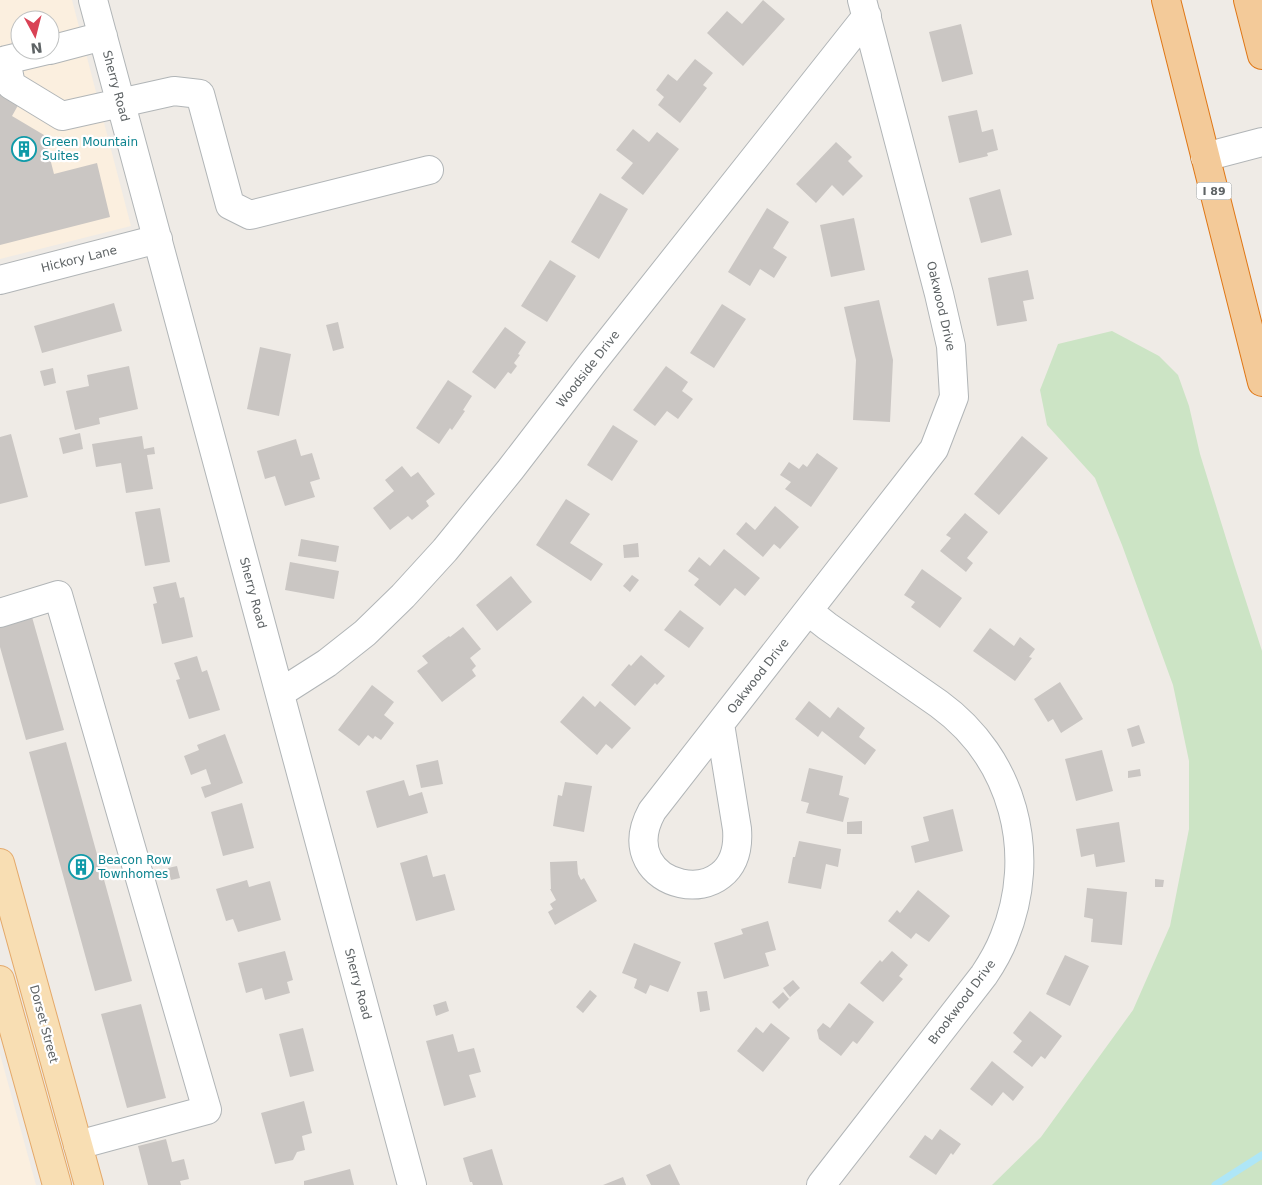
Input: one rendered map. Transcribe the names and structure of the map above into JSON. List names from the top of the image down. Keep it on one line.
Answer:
{"streets":{"highway":["I 89"],"main road":["Dorset Street"],"street":["Sherry Road","Hickory Lane","Oakwood Drive","Woodside Drive","Brookwood Drive"]},"crossings":[["Sherry Road","Hickory Lane"],["Sherry Road","Woodside Drive"],["Oakwood Drive","Woodside Drive"],["Oakwood Drive","Brookwood Drive"]],"places":{"building":["Green Mountain Suites","Beacon Row Townhomes"]},"north":"bottom"}
